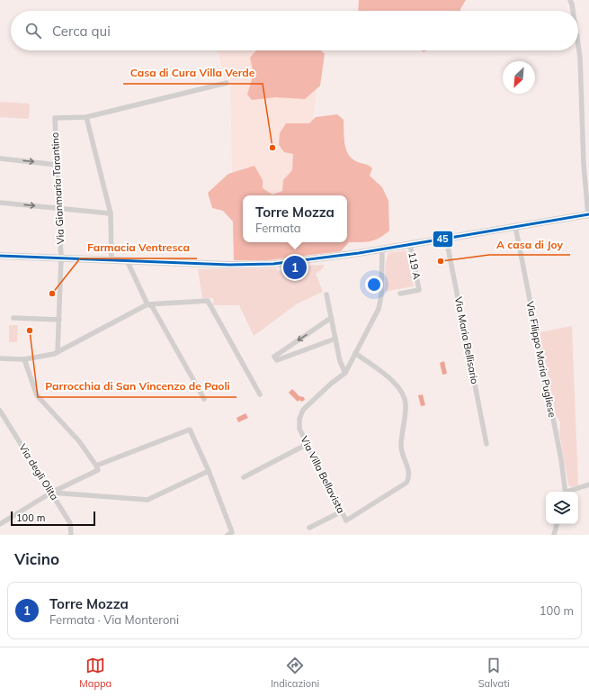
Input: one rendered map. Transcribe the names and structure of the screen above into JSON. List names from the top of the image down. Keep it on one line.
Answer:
{"streets":{"street":["Via Gianmaria Tarantino","119 A","Via Maria Bellisario","Via Filippo Maria Pugliese","Via degli Olita","Via Villa Bellavista"]},"places":["Casa di Cura Villa Verde","A casa di Joy","Farmacia Ventresca","Parrocchia di San Vincenzo de Paoli"],"lines":["transit line 45"],"scale_bar":"100 m","north":"bottom left","page":{"search":"Cerca qui","popup":["Torre Mozza","Fermata"],"pins":"1","scale":"100 m","heading":"Vicino","list":[{"mark":"1","name":"Torre Mozza","note":"Fermata · Via Monteroni","value":"100 m"}],"nav":["Mappa","Indicazioni","Salvati"]}}
